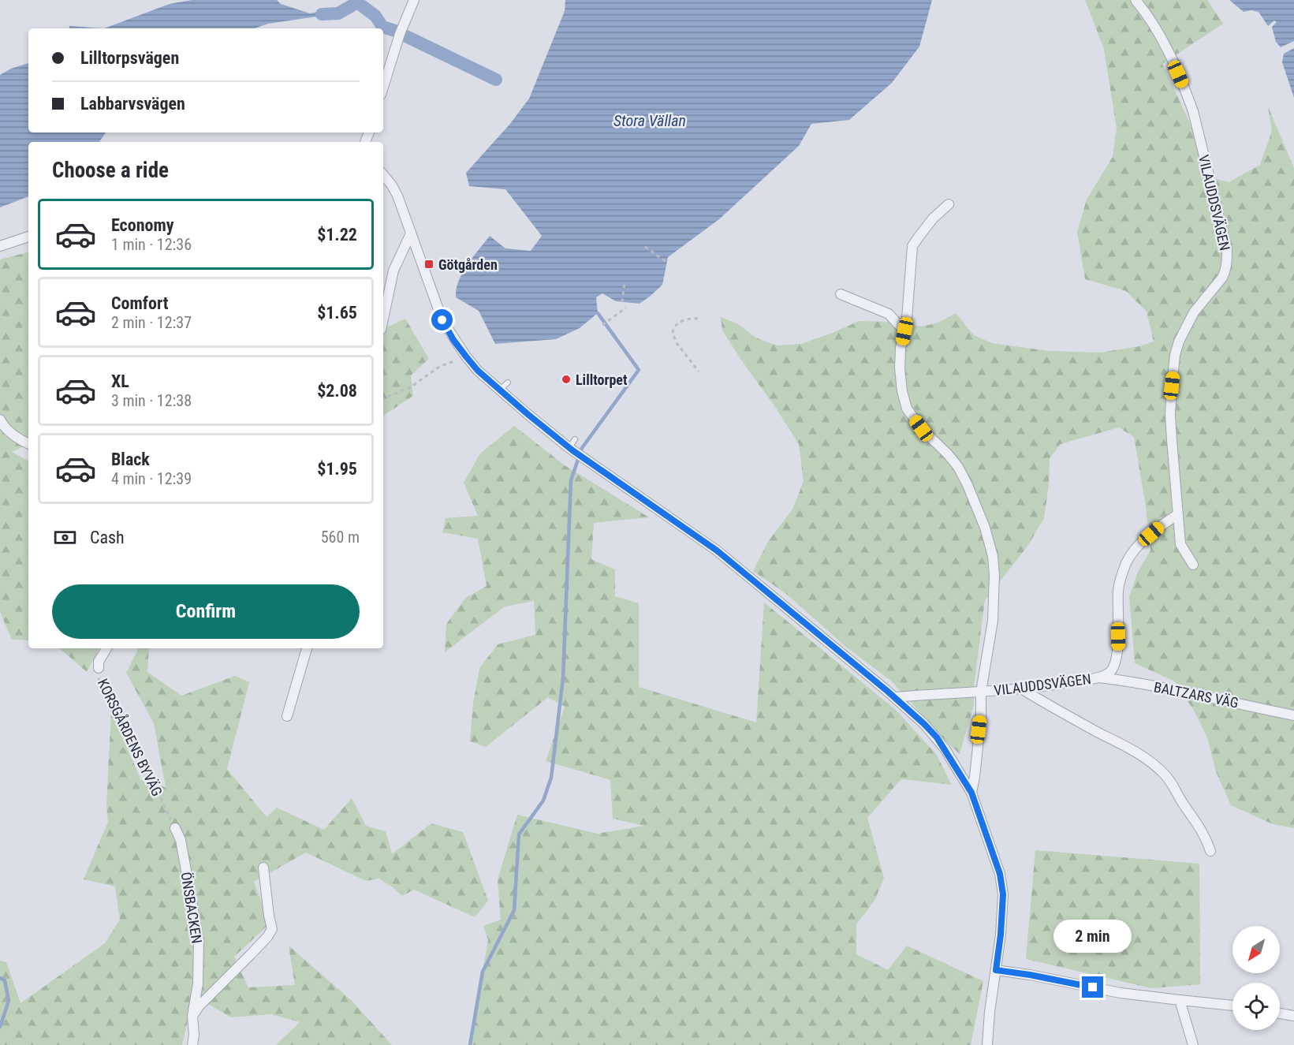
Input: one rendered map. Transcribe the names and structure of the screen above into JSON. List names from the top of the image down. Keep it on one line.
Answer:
{"streets":{"street":["VILAUDDSVÄGEN","BALTZARS VÄG","KORSGÅRDENS BYVÄG","ÖNSBACKEN"]},"crossings":[["VILAUDDSVÄGEN","BALTZARS VÄG"],["KORSGÅRDENS BYVÄG","ÖNSBACKEN"]],"water":["Stora Vällan"],"places":{"transit":["Götgården"],"other":["Lilltorpet"]},"north":"bottom left","page":{"banner":["Lilltorpsvägen","Labbarvsvägen"],"heading":"Choose a ride","list":[{"name":"Economy","note":"1 min · 12:36","value":"$1.22"},{"name":"Comfort","note":"2 min · 12:37","value":"$1.65"},{"name":"XL","note":"3 min · 12:38","value":"$2.08"},{"name":"Black","note":"4 min · 12:39","value":"$1.95"}],"pay":["Cash","560 m"],"buttons":"Confirm","bubble":"2 min"}}
